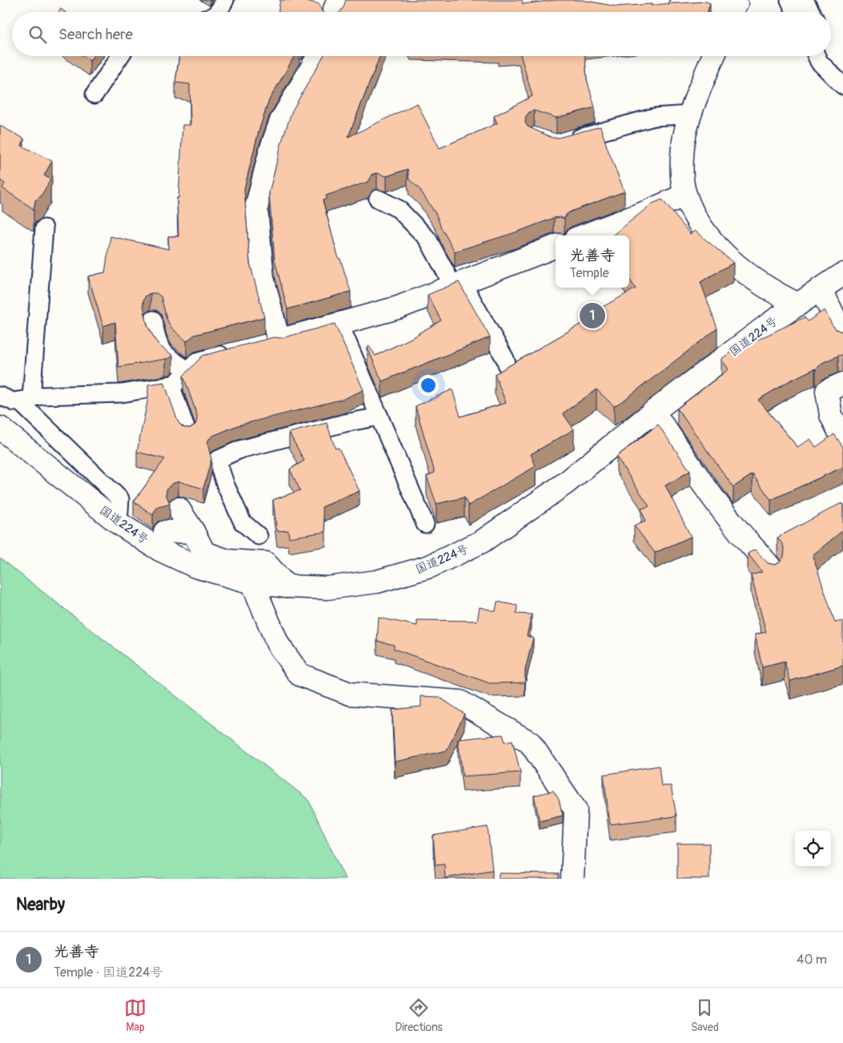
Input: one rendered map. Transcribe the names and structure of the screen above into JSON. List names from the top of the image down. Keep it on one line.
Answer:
{"streets":{"main road":["国道224号"]},"page":{"search":"Search here","popup":["光善寺","Temple"],"pins":"1","heading":"Nearby","list":[{"mark":"1","name":"光善寺","note":"Temple · 国道224号","value":"40 m"}],"nav":["Map","Directions","Saved"]}}
